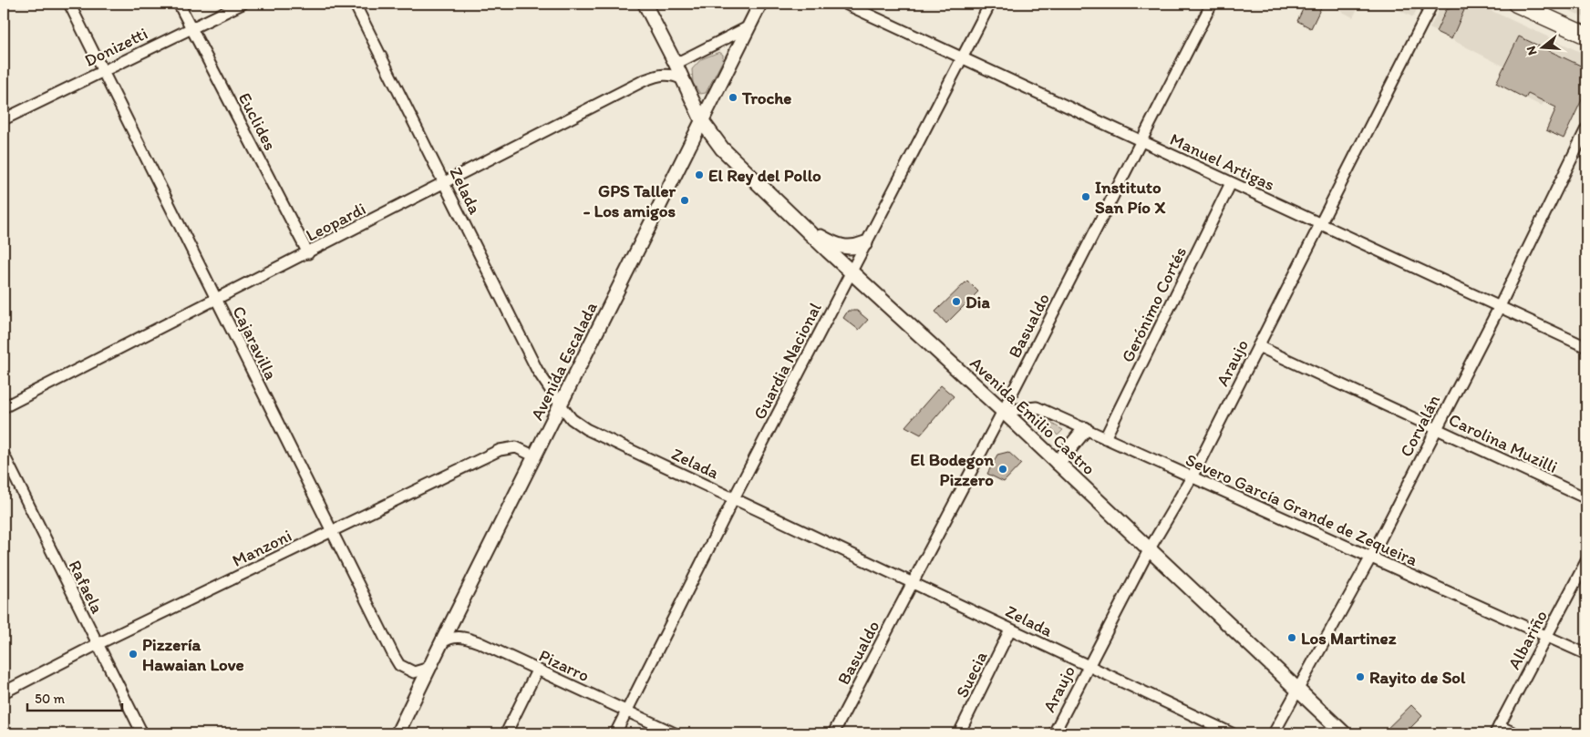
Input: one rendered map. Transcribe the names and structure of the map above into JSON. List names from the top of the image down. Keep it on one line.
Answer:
{"streets":{"main road":["Avenida Emilio Castro"],"street":["Donizetti","Euclides","Manuel Artigas","Zelada","Leopardi","Gerónimo Cortés","Basualdo","Cajaravilla","Avenida Escalada","Guardia Nacional","Araujo","Corvalán","Carolina Muzilli","Severo García Grande de Zequeira","Manzoni","Rafaela","Albariño","Pizarro","Suecia"]},"crossings":[["Donizetti","Euclides"],["Donizetti","Cajaravilla"],["Euclides","Leopardi"],["Manuel Artigas","Gerónimo Cortés"],["Manuel Artigas","Basualdo"],["Manuel Artigas","Guardia Nacional"],["Manuel Artigas","Araujo"],["Manuel Artigas","Corvalán"],["Zelada","Leopardi"],["Zelada","Basualdo"],["Zelada","Avenida Escalada"],["Zelada","Guardia Nacional"],["Zelada","Araujo"],["Zelada","Suecia"],["Leopardi","Cajaravilla"],["Gerónimo Cortés","Severo García Grande de Zequeira"],["Basualdo","Avenida Emilio Castro"],["Basualdo","Severo García Grande de Zequeira"],["Cajaravilla","Avenida Escalada"],["Cajaravilla","Manzoni"],["Avenida Escalada","Avenida Emilio Castro"],["Avenida Escalada","Manzoni"],["Avenida Escalada","Pizarro"],["Guardia Nacional","Avenida Emilio Castro"],["Guardia Nacional","Pizarro"],["Araujo","Avenida Emilio Castro"],["Araujo","Carolina Muzilli"],["Araujo","Severo García Grande de Zequeira"],["Avenida Emilio Castro","Corvalán"],["Avenida Emilio Castro","Severo García Grande de Zequeira"],["Corvalán","Carolina Muzilli"],["Corvalán","Severo García Grande de Zequeira"],["Severo García Grande de Zequeira","Albariño"],["Manzoni","Rafaela"]],"places":["Troche","El Rey del Pollo","Instituto San Pío X","GPS Taller - Los amigos","Dia","El Bodegon Pizzero","Los Martinez","Pizzería Hawaian Love","Rayito de Sol"],"scale_bar":"50 m","north":"left"}
